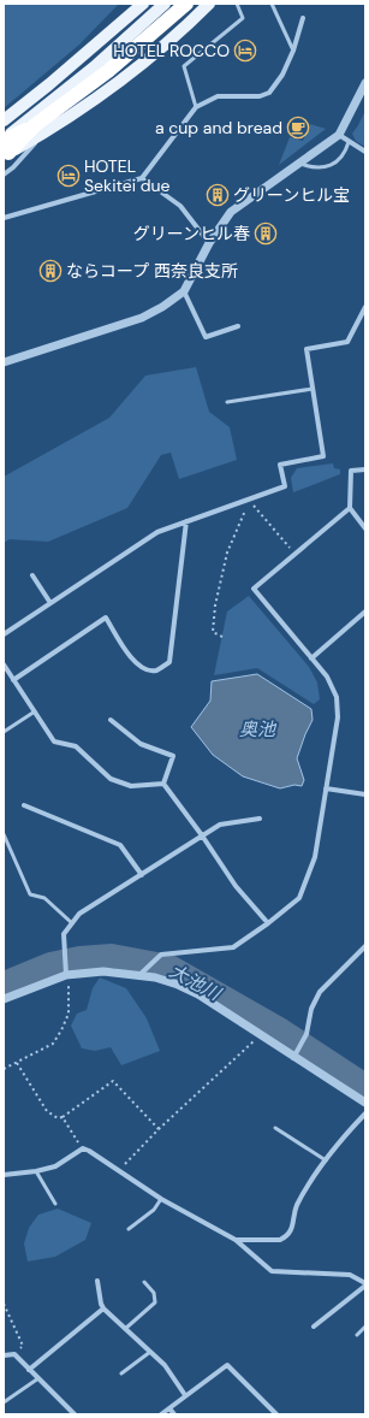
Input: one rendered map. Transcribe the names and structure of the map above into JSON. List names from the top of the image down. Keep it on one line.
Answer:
{"water":["奥池","大池川"],"places":{"hotel":["HOTEL ROCCO","HOTEL Sekitei due"],"cafe":["a cup and bread"],"building":["グリーンヒル宝","グリーンヒル春","ならコープ 西奈良支所"]}}
